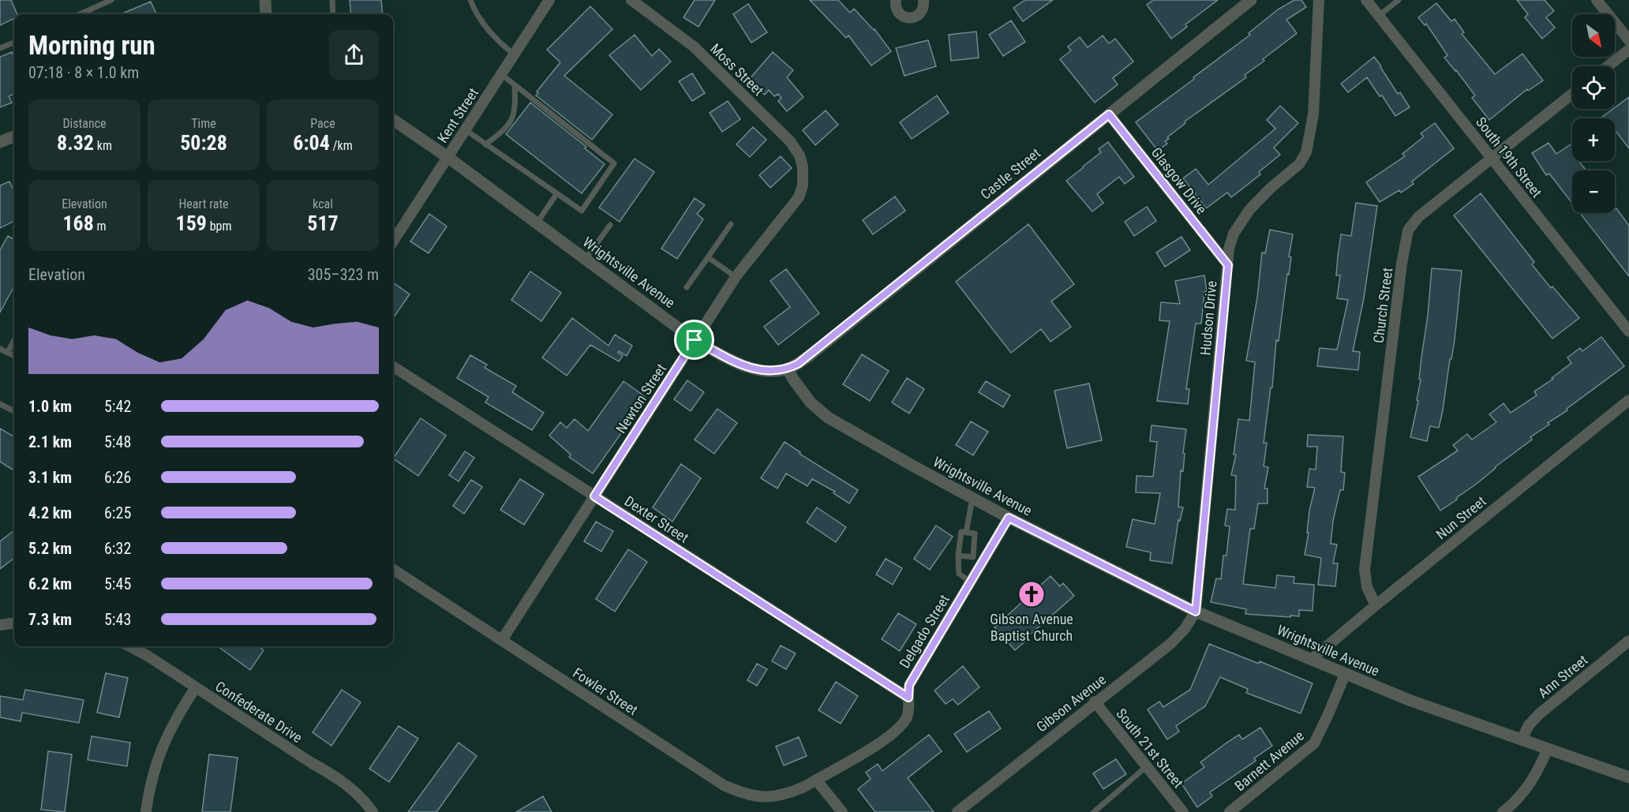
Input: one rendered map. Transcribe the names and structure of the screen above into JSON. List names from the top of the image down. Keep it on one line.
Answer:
{"streets":{"street":["Moss Street","Kent Street","South 19th Street","Castle Street","Glasgow Drive","Wrightsville Avenue","Church Street","Hudson Drive","Newton Street","Nun Street","Dexter Street","Delgado Street","Ann Street","Fowler Street","Gibson Avenue","Confederate Drive","South 21st Street","Barnett Avenue"]},"crossings":[["Moss Street","Newton Street"],["Kent Street","Wrightsville Avenue"],["South 19th Street","Church Street"],["Castle Street","Glasgow Drive"],["Castle Street","Wrightsville Avenue"],["Glasgow Drive","Hudson Drive"],["Wrightsville Avenue","Hudson Drive"],["Wrightsville Avenue","Newton Street"],["Wrightsville Avenue","Nun Street"],["Wrightsville Avenue","Delgado Street"],["Wrightsville Avenue","Ann Street"],["Wrightsville Avenue","Gibson Avenue"],["Wrightsville Avenue","Barnett Avenue"],["Church Street","Nun Street"],["Hudson Drive","Gibson Avenue"],["Newton Street","Dexter Street"],["Newton Street","Fowler Street"],["Dexter Street","Delgado Street"],["Delgado Street","Fowler Street"],["Gibson Avenue","South 21st Street"]],"places":{"church":["Gibson Avenue Baptist Church"]},"north":"bottom right","page":{"map_buttons":["+","−"],"heading":["Morning run","07:18 · 8 × 1.0 km"],"stats":[["Distance","8.32 km"],["Time","50:28"],["Pace","6:04 /km"],["Elevation","168 m"],["Heart rate","159 bpm"],["kcal","517"]],"chart":["Elevation","305–323 m"],"list":[{"name":"1.0 km","note":"5:42"},{"name":"2.1 km","note":"5:48"},{"name":"3.1 km","note":"6:26"},{"name":"4.2 km","note":"6:25"},{"name":"5.2 km","note":"6:32"},{"name":"6.2 km","note":"5:45"},{"name":"7.3 km","note":"5:43"}]}}
